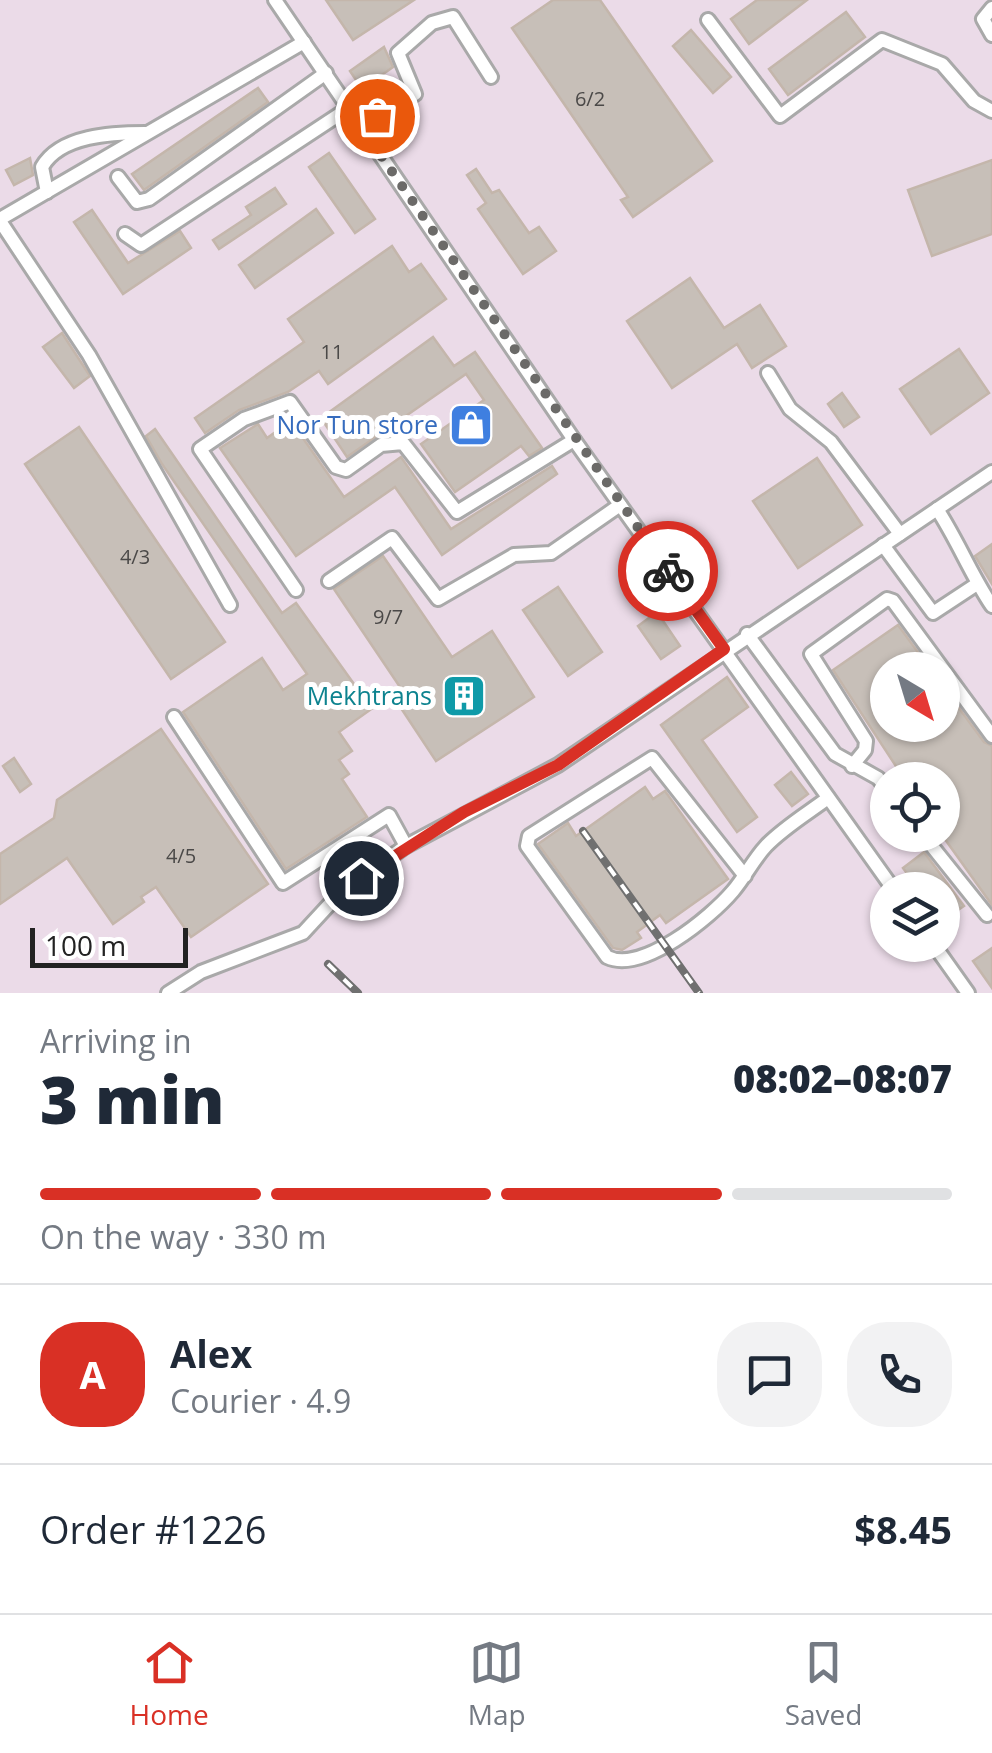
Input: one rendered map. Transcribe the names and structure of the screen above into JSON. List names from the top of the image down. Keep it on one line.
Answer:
{"places":{"shop":["Nor Tun store"],"building":["Mekhtrans"]},"house_numbers":["6/2","11","4/3","9/7","4/5"],"scale_bar":"100 m","north":"bottom right","page":{"scale":"100 m","heading":["3 min","Arriving in","08:02–08:07"],"panel":["Alex","Courier · 4.9","Order #1226","$8.45"],"bar":"On the way · 330 m","round":"A","tabs":["Home","Map","Saved"]}}
